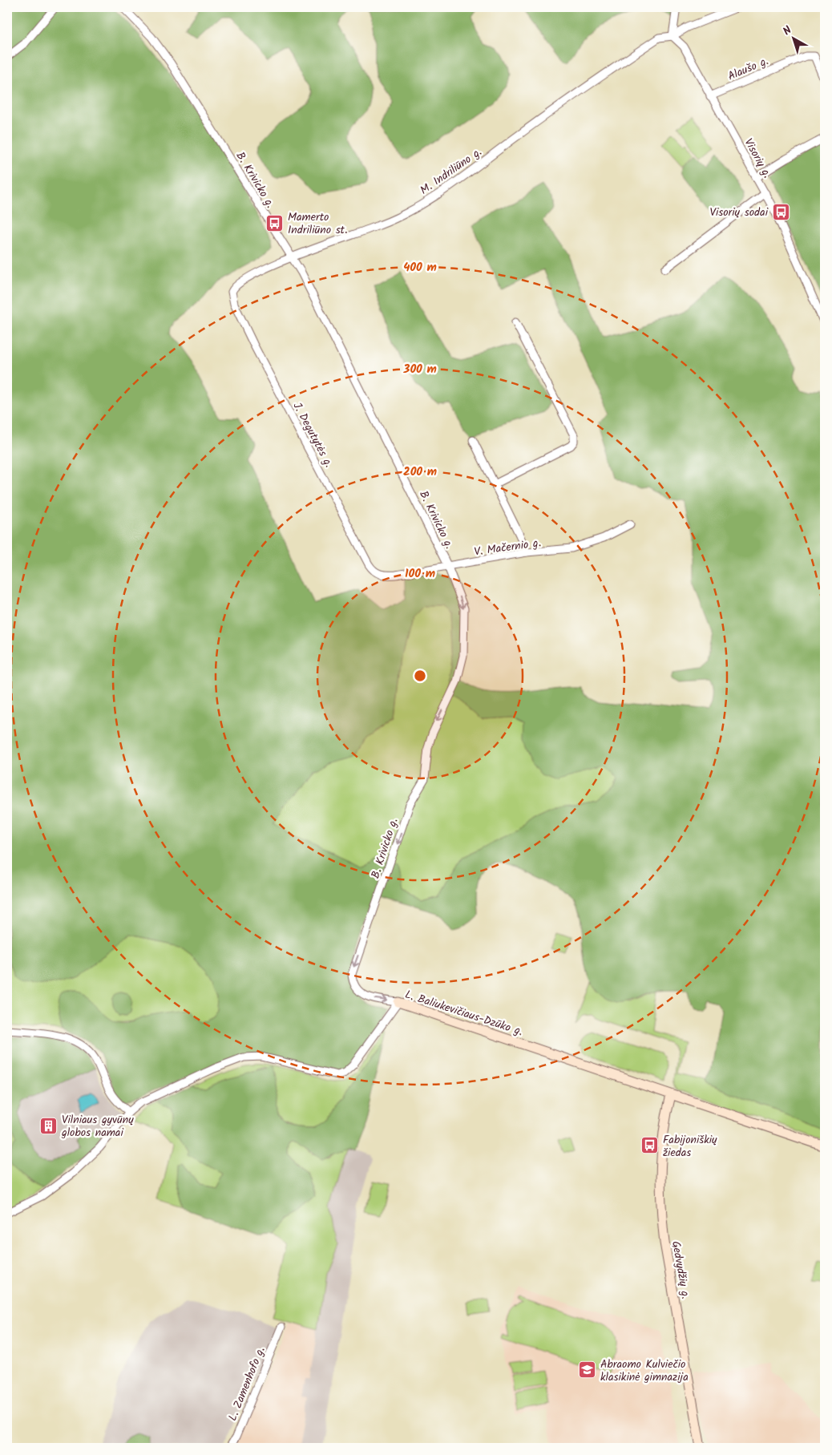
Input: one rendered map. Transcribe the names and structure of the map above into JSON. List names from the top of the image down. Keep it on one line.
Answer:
{"streets":{"main road":["L. Baliukevičiaus-Dzūko g.","Gedvydžių g."],"street":["Alaušo g.","Visorių g.","M. Indriliūno g.","B. Krivicko g.","J. Degutytės g.","V. Mačernio g.","L. Zamenhofo g."]},"crossings":[["Alaušo g.","Visorių g."],["Visorių g.","M. Indriliūno g."],["M. Indriliūno g.","B. Krivicko g."],["M. Indriliūno g.","J. Degutytės g."],["B. Krivicko g.","V. Mačernio g."],["B. Krivicko g.","L. Baliukevičiaus-Dzūko g."],["J. Degutytės g.","V. Mačernio g."],["L. Baliukevičiaus-Dzūko g.","Gedvydžių g."]],"one_way":["B. Krivicko g."],"places":{"bus stop":["Visorių sodai","Mamerto Indriliūno st.","Fabijoniškių žiedas"],"building":["Vilniaus gyvūnų globos namai"],"school or university":["Abraomo Kulviečio klasikinė gimnazija"]},"north":"top left","rings":["400 m","300 m","200 m","100 m"]}
